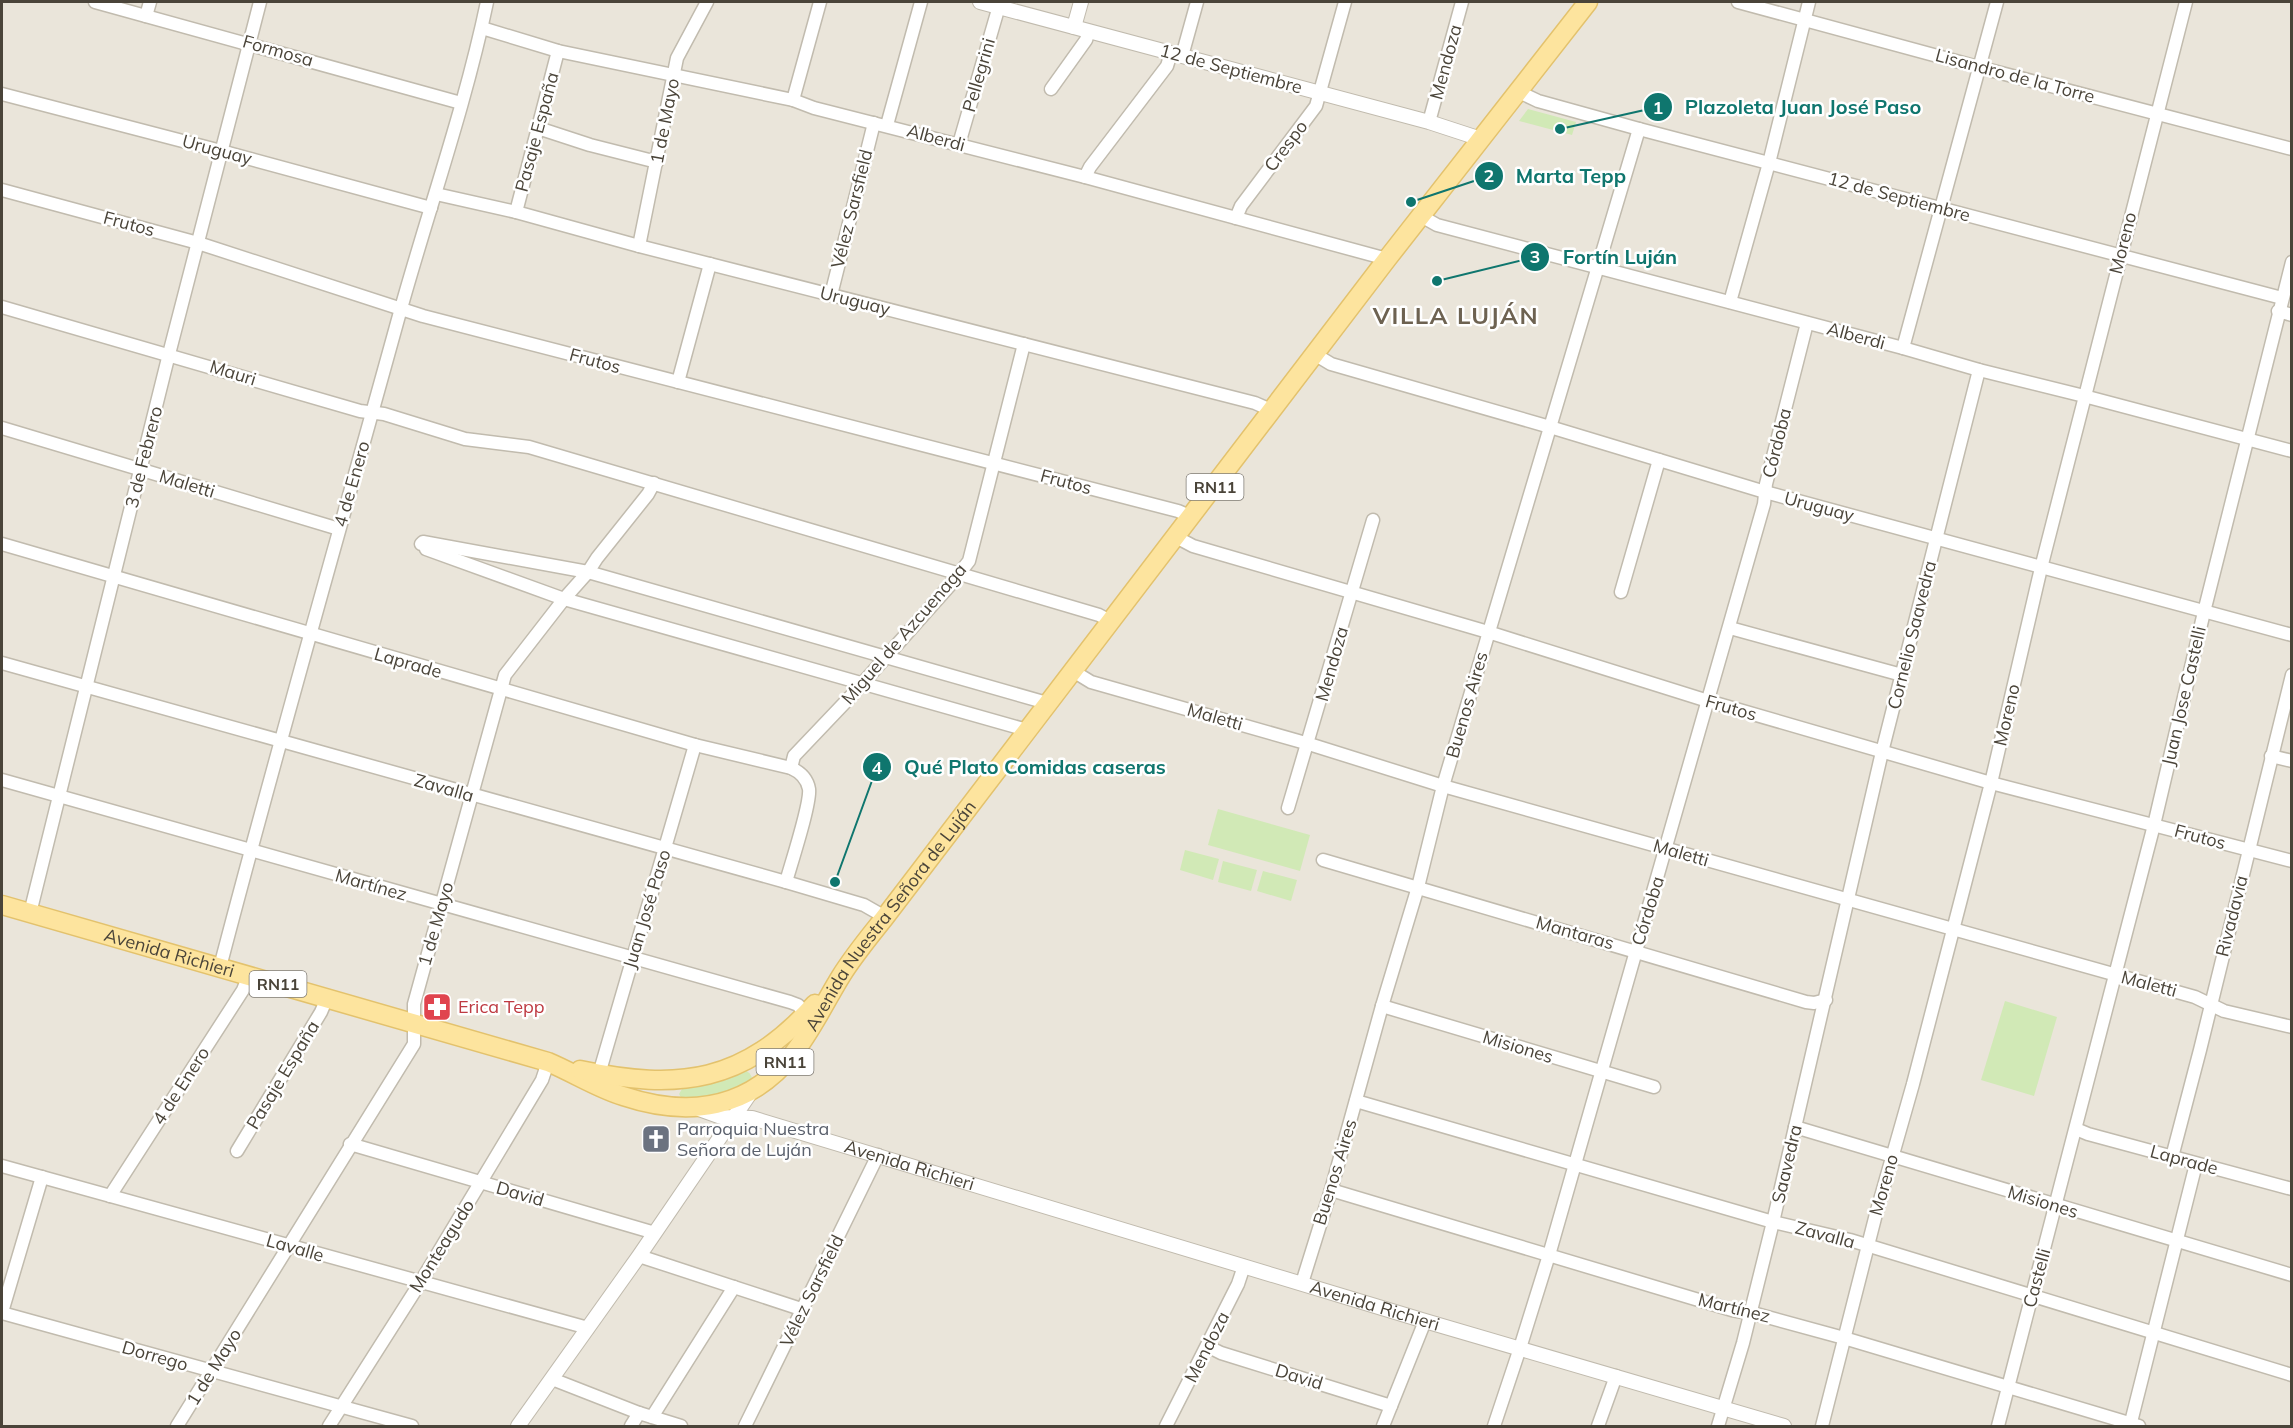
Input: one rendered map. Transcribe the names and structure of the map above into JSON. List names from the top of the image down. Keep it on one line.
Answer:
{"streets":{"main road":["RN11","Avenida Nuestra Señora de Luján","Avenida Richieri"],"street":["Formosa","Mendoza","12 de Septiembre","Pellegrini","Lisandro de la Torre","1 de Mayo","Pasaje España","Alberdi","Crespo","Uruguay","Vélez Sarsfield","Frutos","Moreno","Mauri","Córdoba","3 de Febrero","Maletti","4 de Enero","Miguel de Azcuenaga","Cornelio Saavedra","Laprade","Juan Jose Castelli","Buenos Aires","Zavalla","Martínez","Juan José Paso","Rivadavia","Mantaras","Misiones","Saavedra","David","Monteagudo","Lavalle","Castelli","Dorrego"]},"crossings":[["Formosa","3 de Febrero"],["Formosa","4 de Enero"],["Mendoza","12 de Septiembre"],["Mendoza","Frutos"],["Mendoza","Maletti"],["Mendoza","Avenida Richieri"],["Mendoza","David"],["12 de Septiembre","Pellegrini"],["12 de Septiembre","Crespo"],["12 de Septiembre","Moreno"],["12 de Septiembre","Juan Jose Castelli"],["12 de Septiembre","Buenos Aires"],["12 de Septiembre","Avenida Nuestra Señora de Luján"],["Pellegrini","Alberdi"],["Lisandro de la Torre","Moreno"],["1 de Mayo","Alberdi"],["1 de Mayo","Uruguay"],["1 de Mayo","Mauri"],["1 de Mayo","Laprade"],["1 de Mayo","Zavalla"],["1 de Mayo","Martínez"],["1 de Mayo","Avenida Richieri"],["1 de Mayo","David"],["1 de Mayo","Lavalle"],["1 de Mayo","Dorrego"],["Pasaje España","Alberdi"],["Pasaje España","Uruguay"],["Pasaje España","Avenida Richieri"],["Alberdi","Crespo"],["Alberdi","Vélez Sarsfield"],["Alberdi","Moreno"],["Alberdi","Córdoba"],["Alberdi","4 de Enero"],["Alberdi","Cornelio Saavedra"],["Alberdi","Juan Jose Castelli"],["Alberdi","Buenos Aires"],["Alberdi","Avenida Nuestra Señora de Luján"],["Uruguay","Vélez Sarsfield"],["Uruguay","Moreno"],["Uruguay","Córdoba"],["Uruguay","3 de Febrero"],["Uruguay","4 de Enero"],["Uruguay","Miguel de Azcuenaga"],["Uruguay","Cornelio Saavedra"],["Uruguay","Juan Jose Castelli"],["Uruguay","Buenos Aires"],["Uruguay","Avenida Nuestra Señora de Luján"],["Vélez Sarsfield","Avenida Richieri"],["Frutos","Moreno"],["Frutos","Córdoba"],["Frutos","3 de Febrero"],["Frutos","4 de Enero"],["Frutos","Miguel de Azcuenaga"],["Frutos","Cornelio Saavedra"],["Frutos","Juan Jose Castelli"],["Frutos","Buenos Aires"],["Frutos","Avenida Nuestra Señora de Luján"],["Frutos","Rivadavia"],["Moreno","Maletti"],["Moreno","Zavalla"],["Moreno","Martínez"],["Moreno","Misiones"],["Mauri","3 de Febrero"],["Mauri","4 de Enero"],["Mauri","Miguel de Azcuenaga"],["Mauri","Avenida Nuestra Señora de Luján"],["Córdoba","Maletti"],["Córdoba","Zavalla"],["Córdoba","Martínez"],["Córdoba","Mantaras"],["Córdoba","Avenida Richieri"],["Córdoba","Misiones"],["3 de Febrero","Maletti"],["3 de Febrero","Laprade"],["3 de Febrero","Zavalla"],["3 de Febrero","Martínez"],["3 de Febrero","Avenida Richieri"],["Maletti","4 de Enero"],["Maletti","Cornelio Saavedra"],["Maletti","Juan Jose Castelli"],["Maletti","Buenos Aires"],["Maletti","Avenida Nuestra Señora de Luján"],["Maletti","Rivadavia"],["Maletti","Saavedra"],["4 de Enero","Laprade"],["4 de Enero","Zavalla"],["4 de Enero","Martínez"],["4 de Enero","Avenida Richieri"],["4 de Enero","Lavalle"],["RN11","Martínez"],["RN11","Juan José Paso"],["RN11","Avenida Nuestra Señora de Luján"],["RN11","Avenida Richieri"],["RN11","Monteagudo"],["Miguel de Azcuenaga","Laprade"],["Cornelio Saavedra","Saavedra"],["Laprade","Juan Jose Castelli"],["Laprade","Juan José Paso"],["Laprade","Rivadavia"],["Laprade","Castelli"],["Juan Jose Castelli","Castelli"],["Buenos Aires","Zavalla"],["Buenos Aires","Martínez"],["Buenos Aires","Mantaras"],["Buenos Aires","Avenida Richieri"],["Buenos Aires","Misiones"],["Zavalla","Juan José Paso"],["Zavalla","Avenida Nuestra Señora de Luján"],["Zavalla","Saavedra"],["Zavalla","Castelli"],["Martínez","Juan José Paso"],["Martínez","Saavedra"],["Martínez","Castelli"],["Avenida Nuestra Señora de Luján","Avenida Richieri"],["Mantaras","Saavedra"],["Avenida Richieri","Saavedra"],["Avenida Richieri","Monteagudo"],["Misiones","Saavedra"],["Misiones","Castelli"],["David","Monteagudo"],["Monteagudo","Lavalle"],["Monteagudo","Dorrego"]],"districts":["VILLA LUJÁN"],"places":{"other":["Plazoleta Juan José Paso","Marta Tepp","Fortín Luján","Qué Plato Comidas caseras"],"pharmacy":["Erica Tepp"],"church":["Parroquia Nuestra Señora de Luján"]}}
